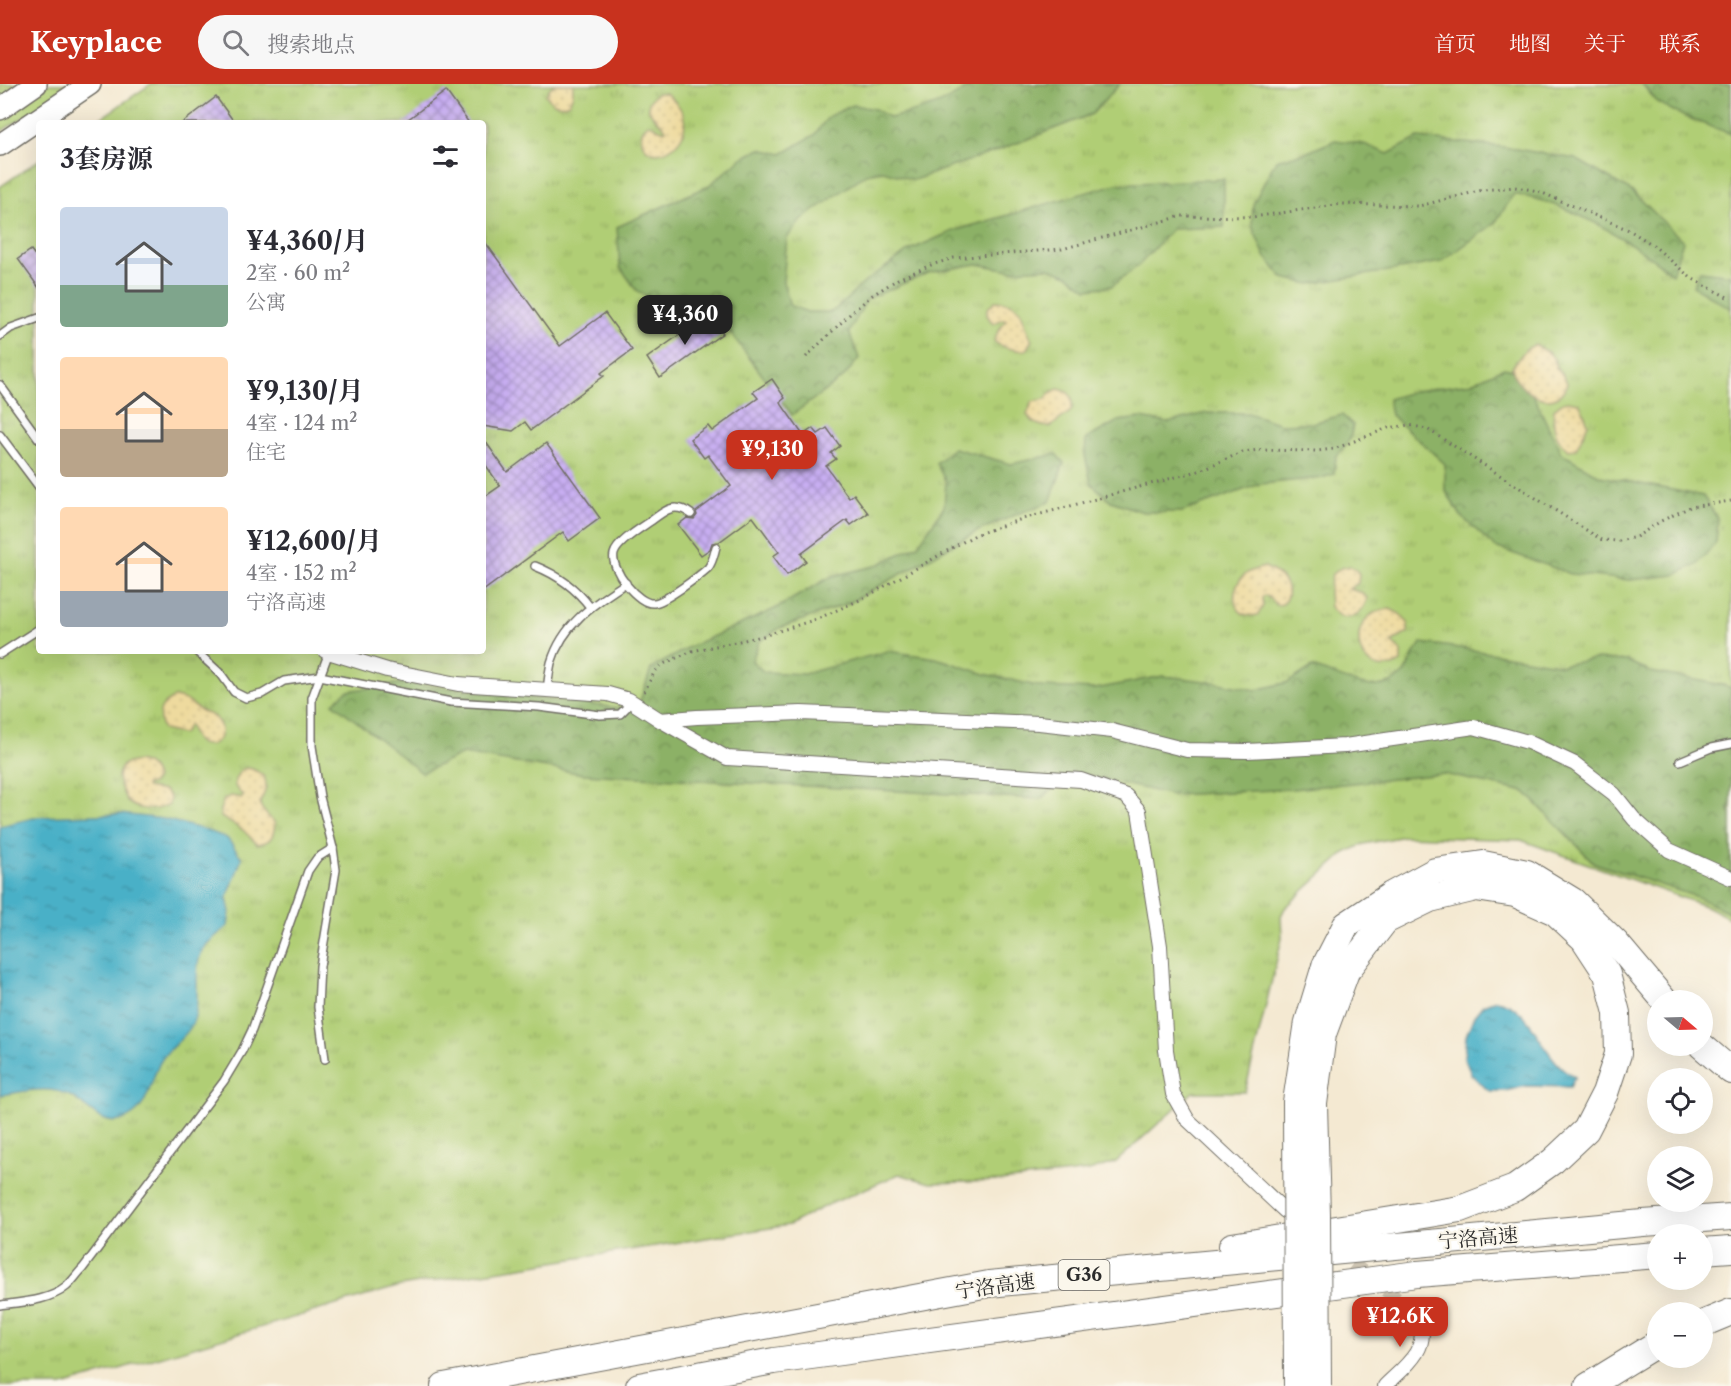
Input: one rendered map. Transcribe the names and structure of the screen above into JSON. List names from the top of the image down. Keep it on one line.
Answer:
{"streets":{"highway":["宁洛高速","G36"]},"north":"right","page":{"header":"Keyplace","search":"搜索地点","nav":["首页","地图","关于","联系"],"heading":"3套房源","list":[{"name":"¥4,360/月","note":"2室 · 60 m² · 公寓"},{"name":"¥9,130/月","note":"4室 · 124 m² · 住宅"},{"name":"¥12,600/月","note":"4室 · 152 m² · 宁洛高速"}],"price":["¥4,360","¥9,130","¥12.6K"],"map_buttons":["+","−"]}}
